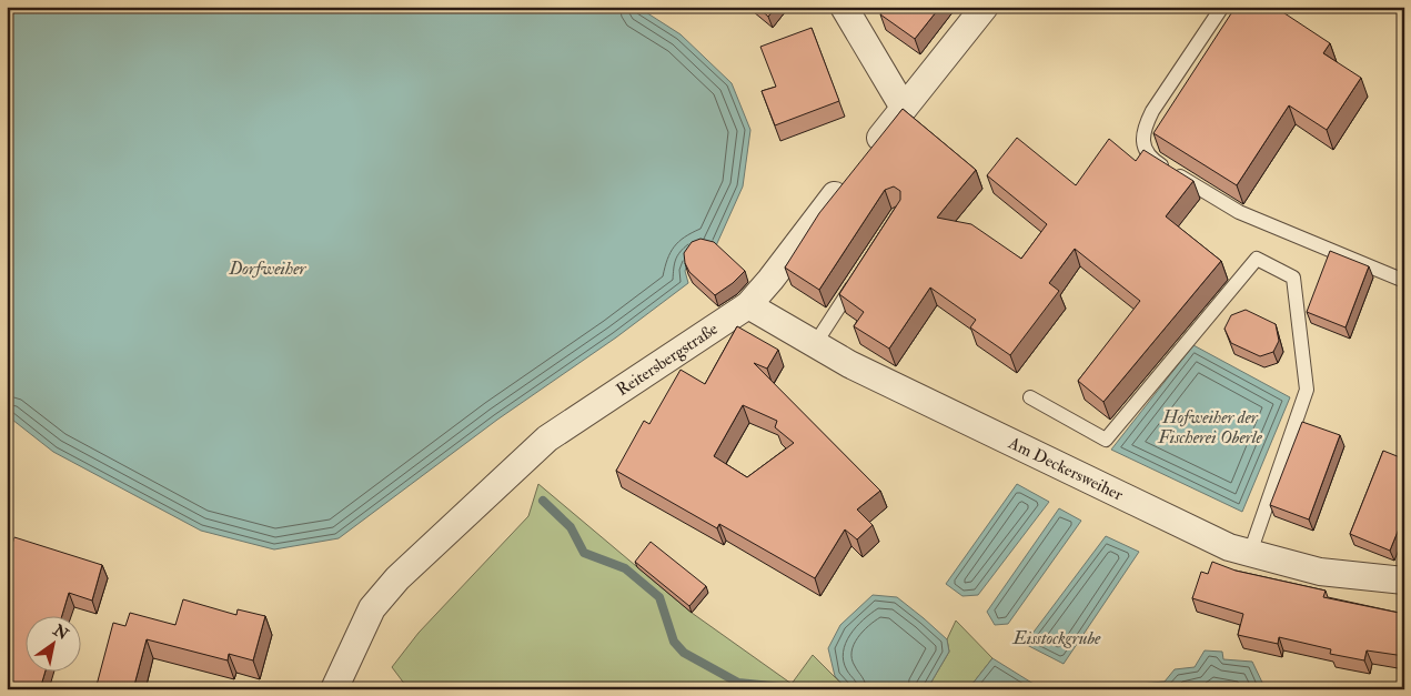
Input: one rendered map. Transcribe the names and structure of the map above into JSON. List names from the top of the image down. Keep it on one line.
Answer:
{"streets":{"street":["Reitersbergstraße","Am Deckersweiher"]},"crossings":[["Reitersbergstraße","Am Deckersweiher"]],"water":["Dorfweiher","Hofweiher der Fischerei Oberle","Eisstockgrube"],"north":"top right"}
